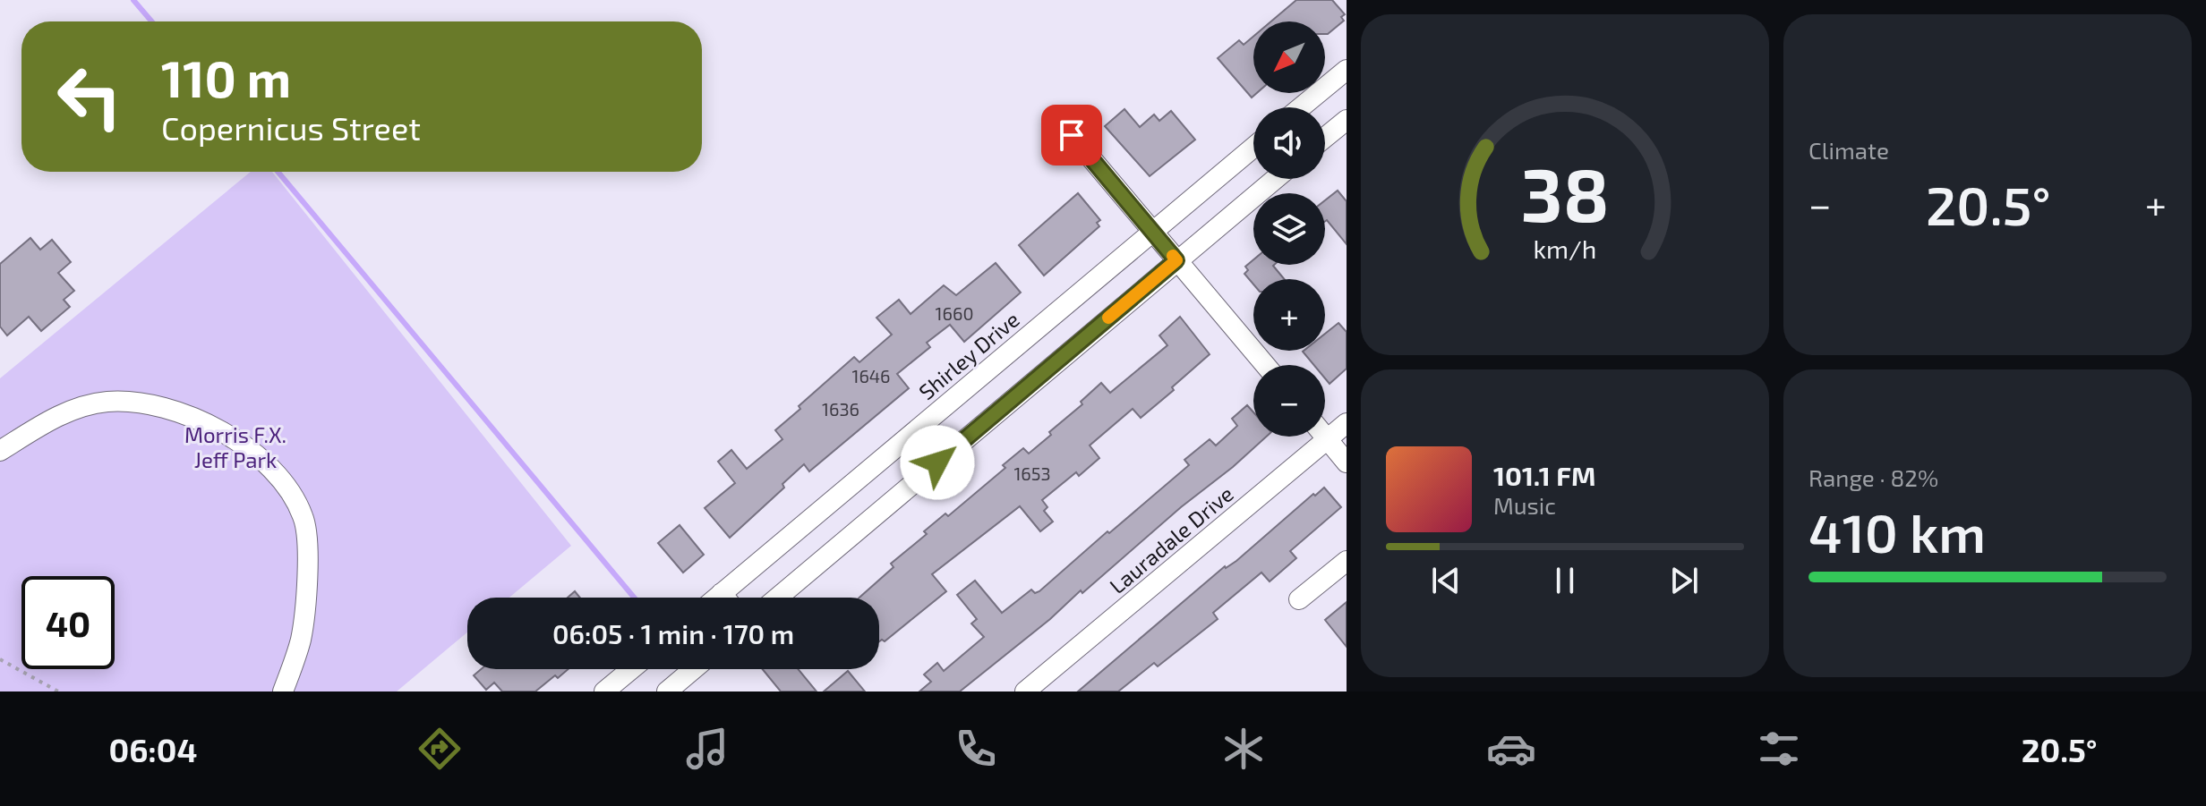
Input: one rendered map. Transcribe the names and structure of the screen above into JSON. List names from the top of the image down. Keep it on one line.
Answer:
{"streets":{"street":["Shirley Drive","Lauradale Drive"]},"parks":["Morris F.X. Jeff Park"],"house_numbers":["1660","1646","1636","1653"],"north":"bottom left","page":{"tile":["Climate",["Range · 82%","410 km"]],"map_buttons":["+","−"],"turn":["110 m","Copernicus Street"],"heat":["−","20.5°","+"],"song":["101.1 FM","Music"],"limit":"40","trip":"06:05 · 1 min · 170 m","tabs":["06:04","20.5°"],"gauge":["38","km/h"]}}
